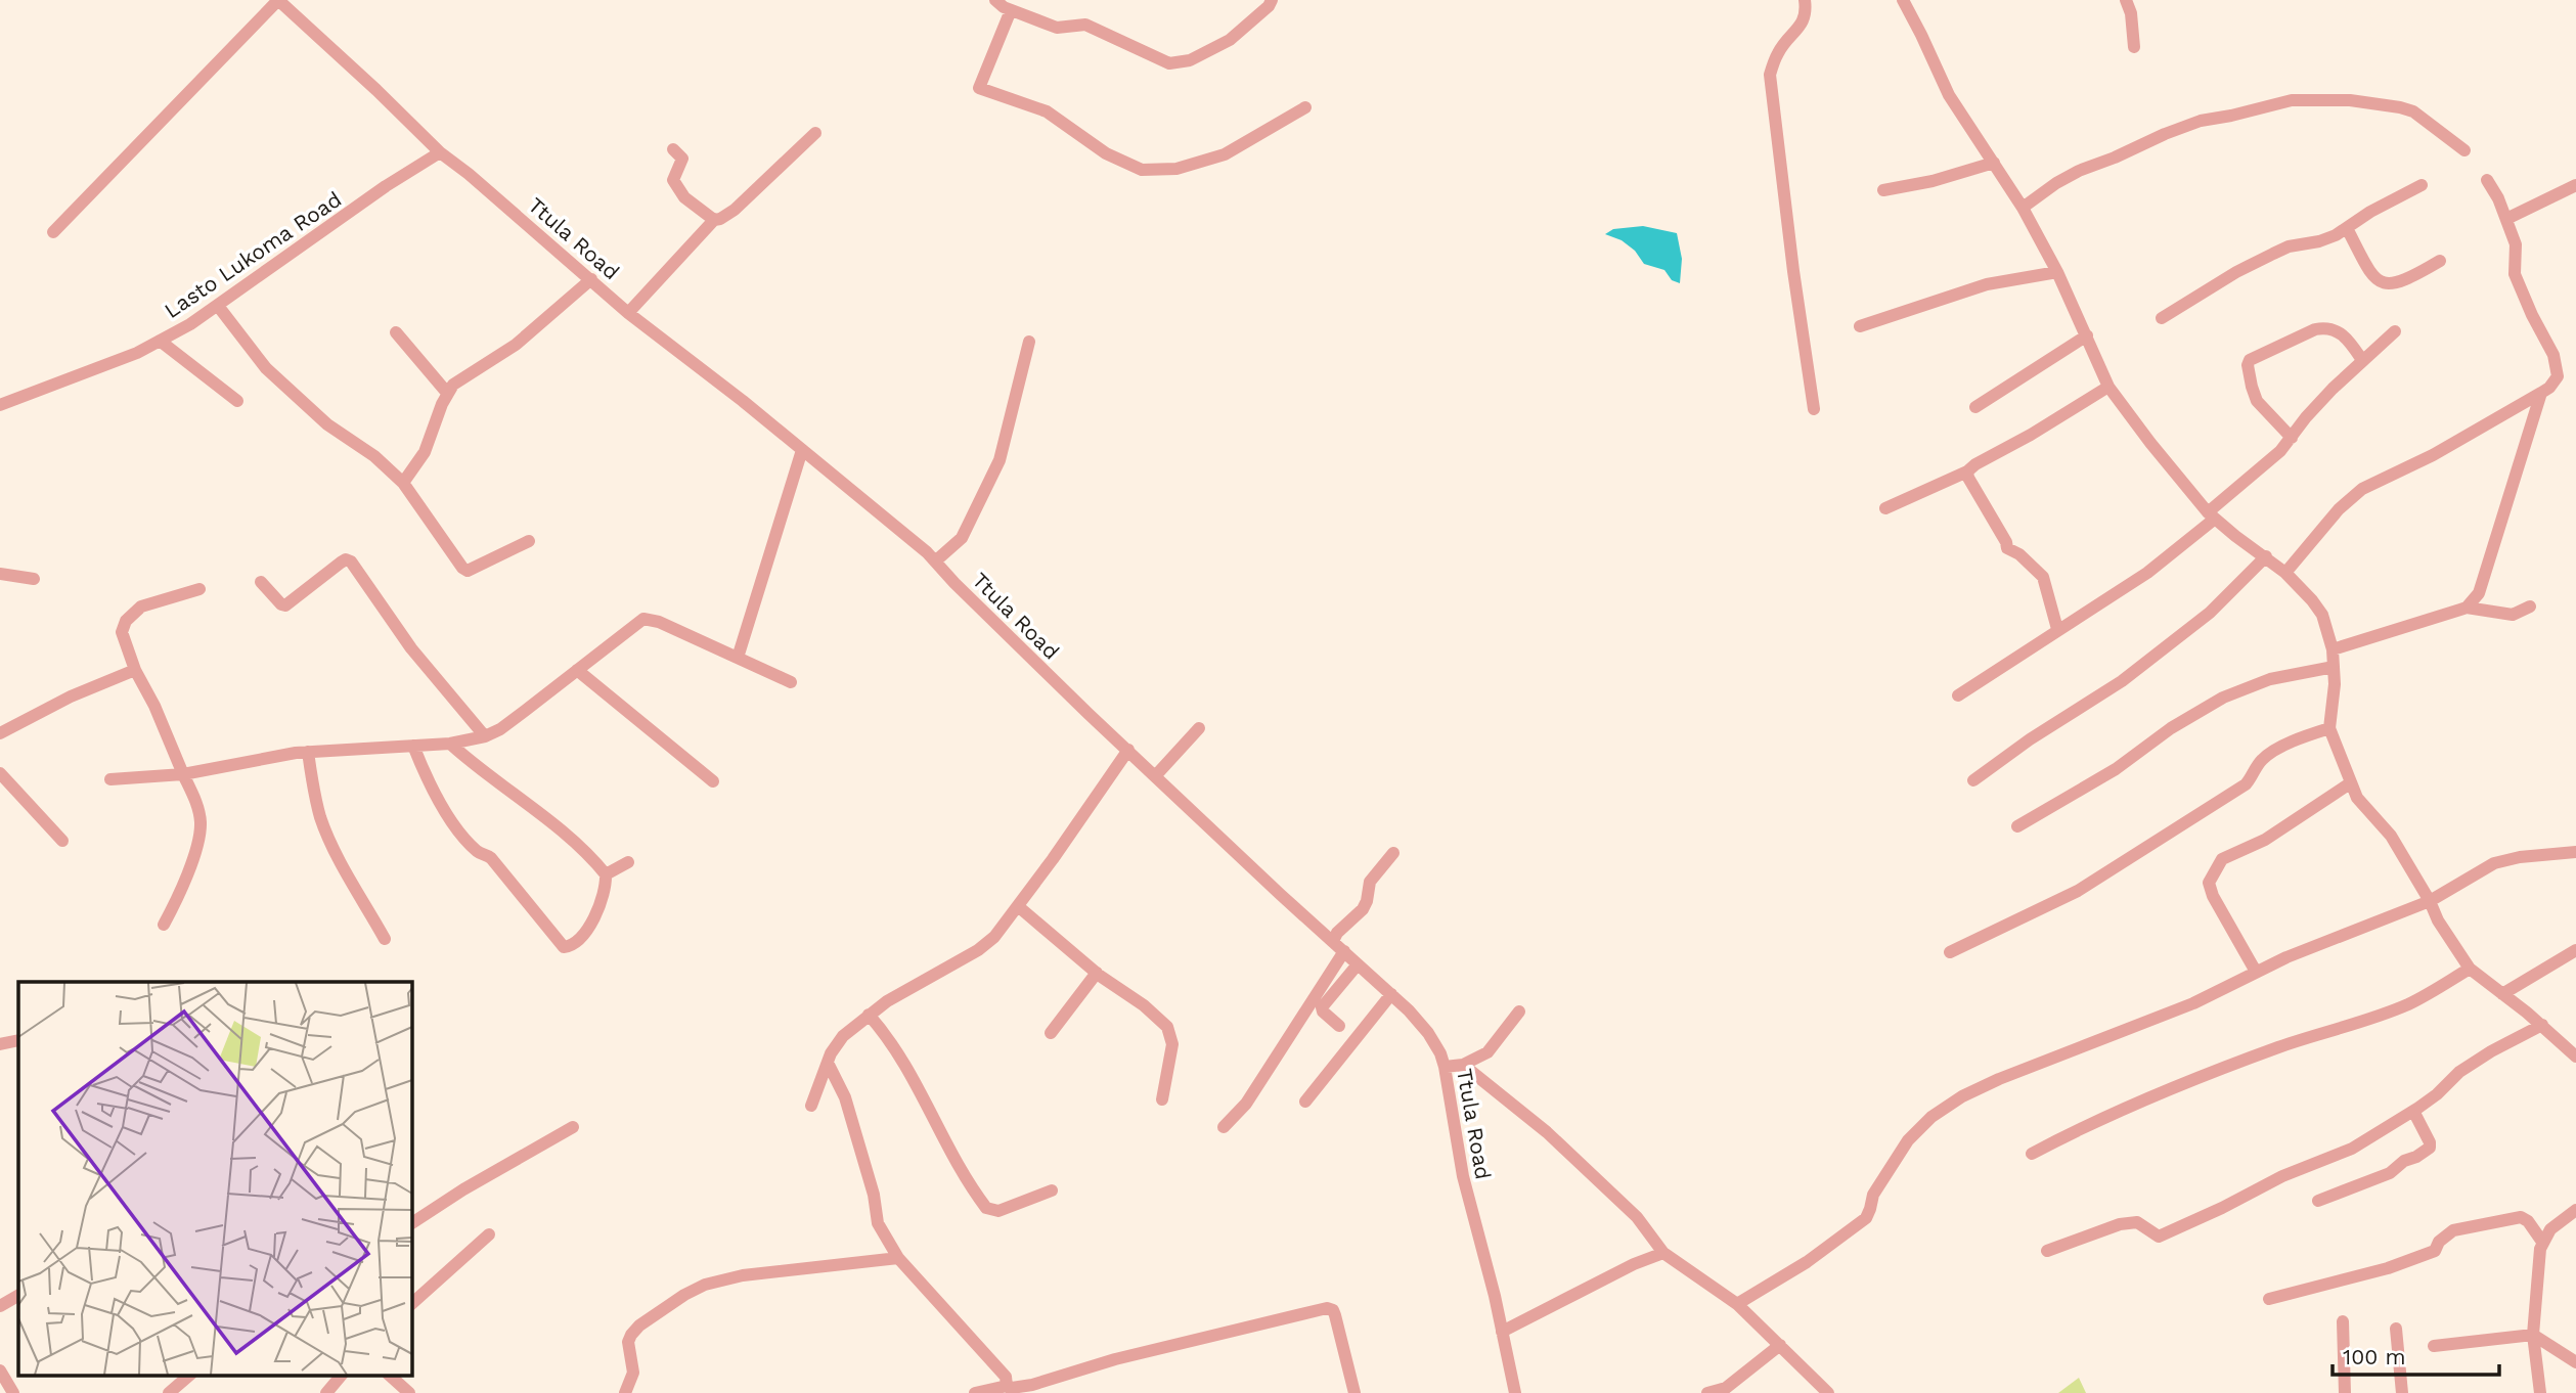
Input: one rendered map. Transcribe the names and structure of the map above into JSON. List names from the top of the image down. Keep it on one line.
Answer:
{"streets":{"street":["Ttula Road","Lasto Lukoma Road"]},"crossings":[["Ttula Road","Lasto Lukoma Road"]],"scale_bar":"100 m"}
